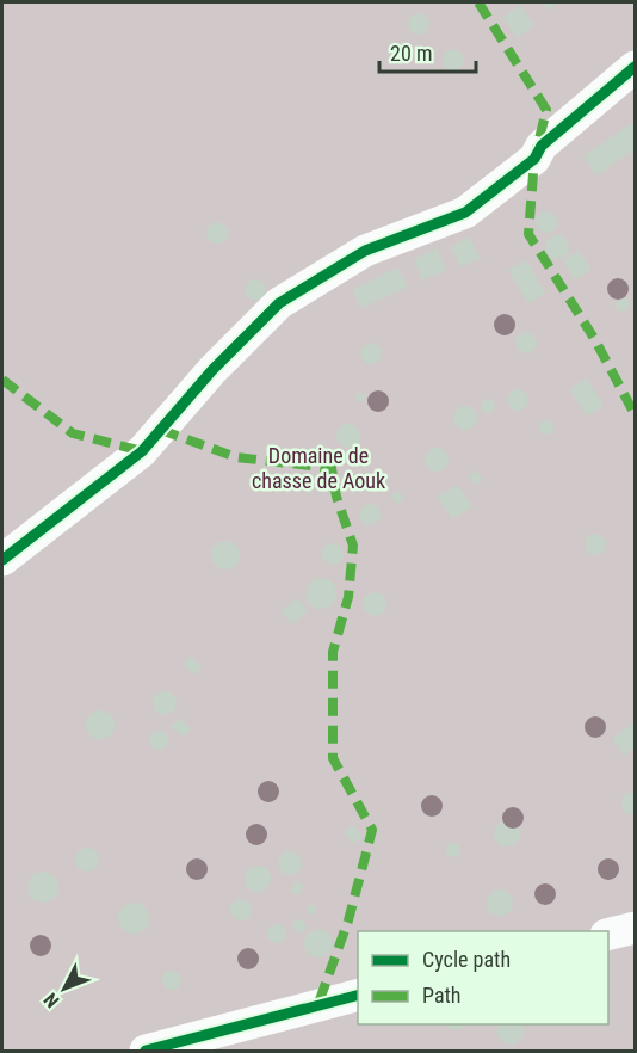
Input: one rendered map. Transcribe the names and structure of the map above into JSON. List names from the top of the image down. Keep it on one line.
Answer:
{"parks":["Domaine de chasse de Aouk"],"legend":["Cycle path","Path"],"scale_bar":"20 m","north":"bottom left"}
